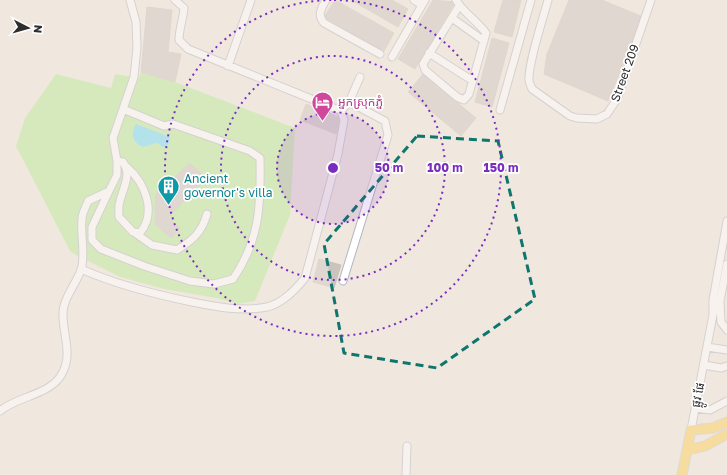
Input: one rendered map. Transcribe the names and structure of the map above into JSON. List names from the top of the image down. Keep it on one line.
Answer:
{"streets":{"main road":["ផ្លូវ ផែ"],"street":["Street 209"]},"places":{"hotel":["អ្នកស្រុកភ្នំ"],"building":["Ancient governor's villa"]},"north":"right","rings":["50 m","100 m","150 m"]}
